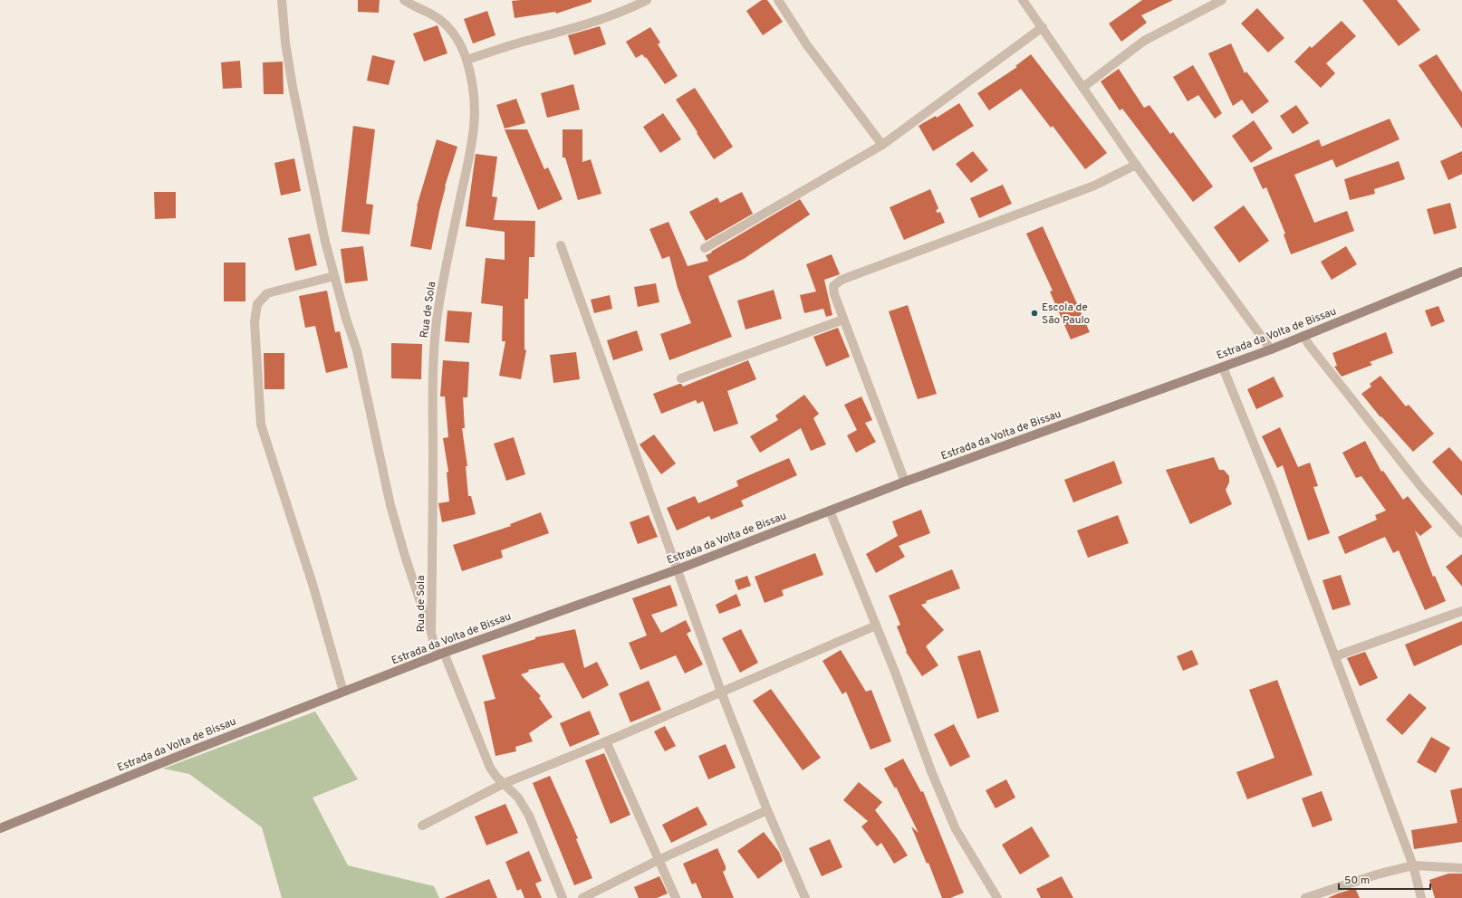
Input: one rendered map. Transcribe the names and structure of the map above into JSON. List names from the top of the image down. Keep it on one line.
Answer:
{"streets":{"main road":["Estrada da Volta de Bissau"],"street":["Rua de Sola"]},"crossings":[["Rua de Sola","Estrada da Volta de Bissau"]],"places":["Escola de São Paulo"],"scale_bar":"50 m"}
